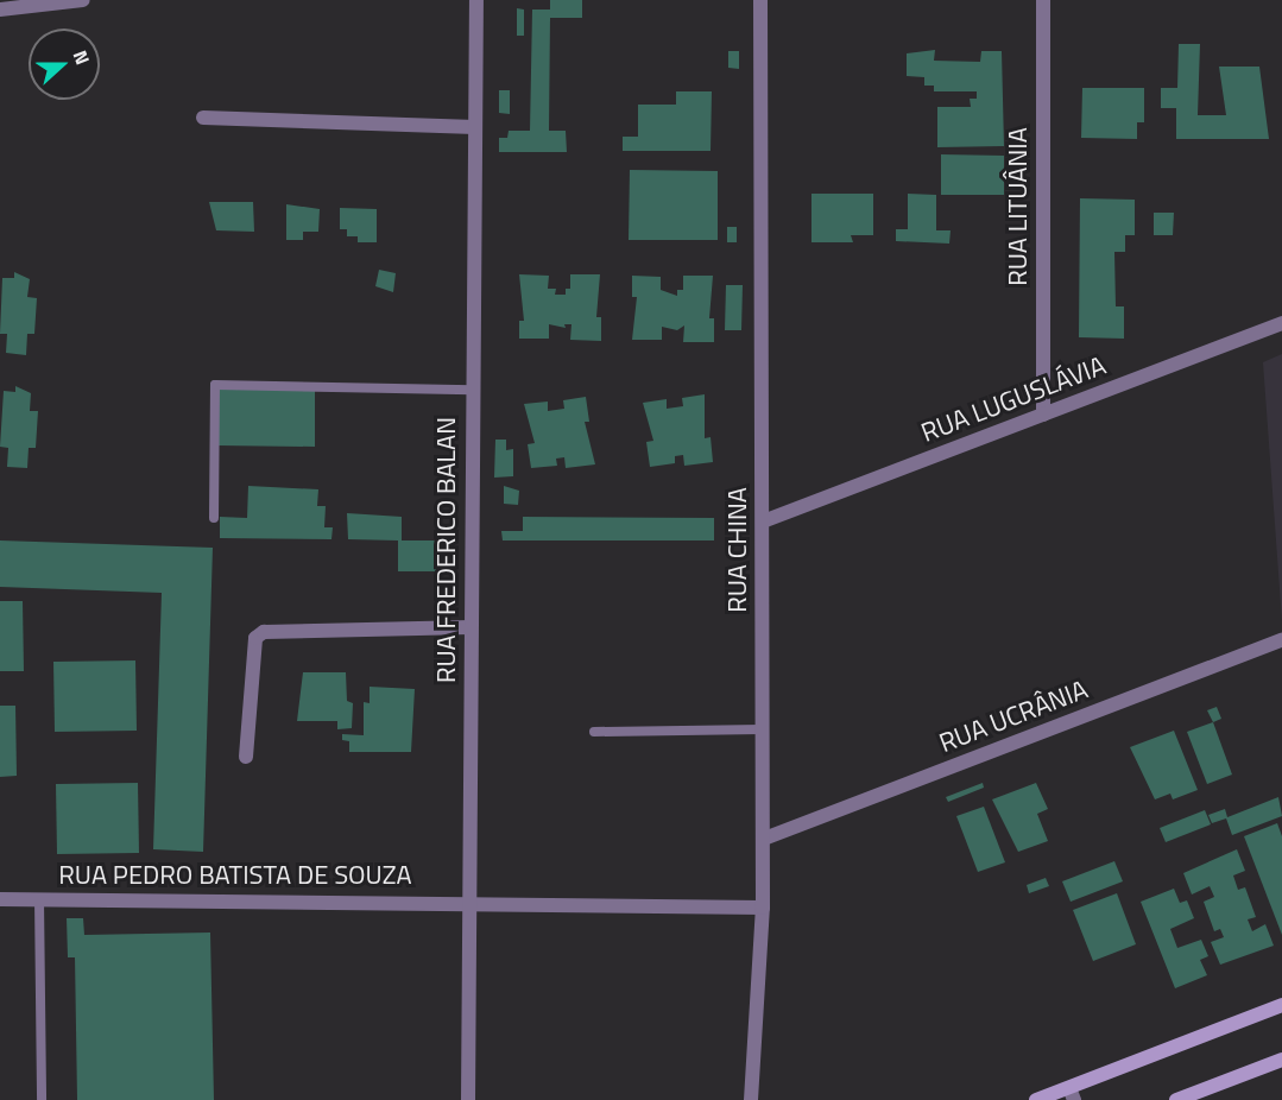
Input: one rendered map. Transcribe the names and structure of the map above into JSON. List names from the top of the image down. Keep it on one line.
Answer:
{"streets":{"street":["RUA LITUÂNIA","RUA LUGUSLÁVIA","RUA FREDERICO BALAN","RUA CHINA","RUA UCRÂNIA","RUA PEDRO BATISTA DE SOUZA"]},"crossings":[["RUA LITUÂNIA","RUA LUGUSLÁVIA"],["RUA LUGUSLÁVIA","RUA CHINA"],["RUA FREDERICO BALAN","RUA PEDRO BATISTA DE SOUZA"],["RUA CHINA","RUA UCRÂNIA"],["RUA CHINA","RUA PEDRO BATISTA DE SOUZA"]],"north":"right"}
